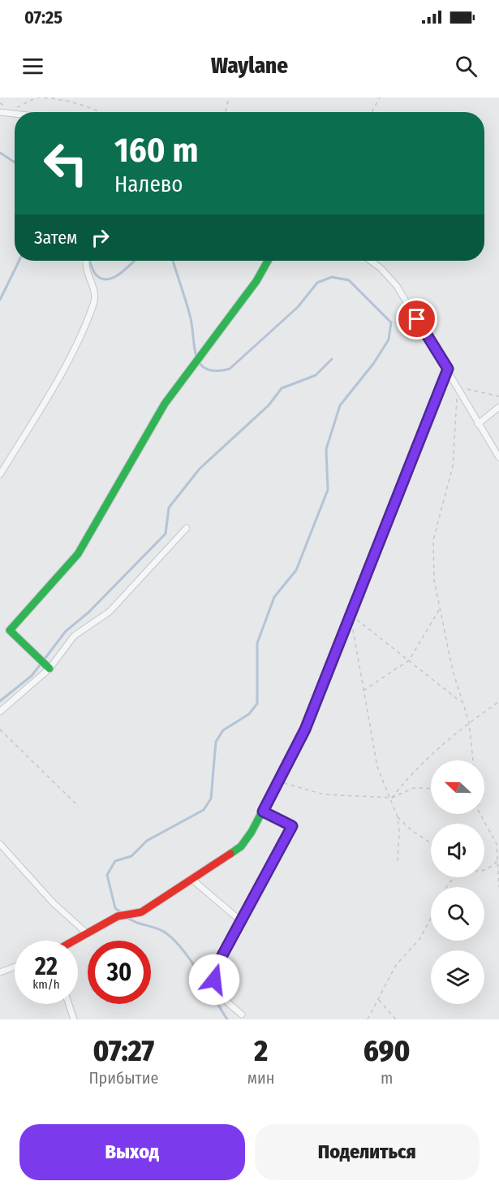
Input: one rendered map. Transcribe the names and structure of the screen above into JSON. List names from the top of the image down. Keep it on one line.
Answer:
{"north":"left","page":{"status":"07:25","header":"Waylane","turn":["160 m","Налево"],"then":"Затем","speed":"22 km/h","limit":"30","eta":["07:27","Прибытие","2","мин","690","m"],"buttons":["Выход","Поделиться"]}}
